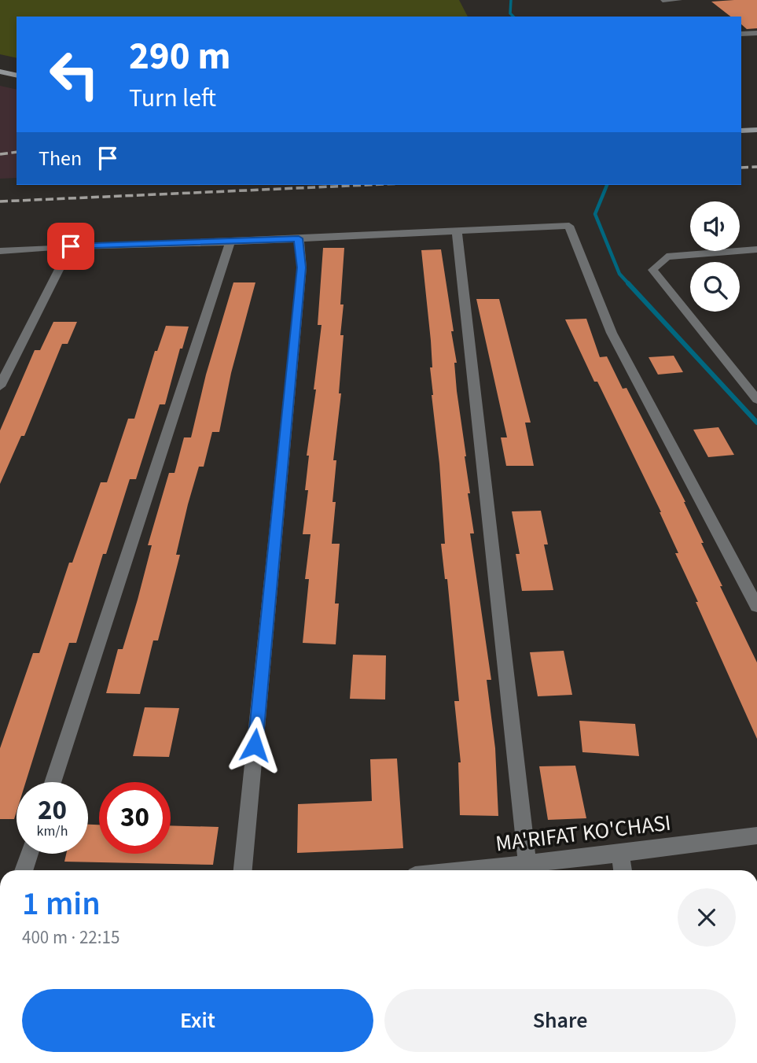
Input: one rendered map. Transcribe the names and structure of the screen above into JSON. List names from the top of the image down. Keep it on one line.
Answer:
{"streets":{"street":["MA'RIFAT KO'CHASI"]},"page":{"turn":["290 m","Turn left"],"then":"Then","speed":"20 km/h","limit":"30","heading":["1 min","400 m · 22:15"],"buttons":["Exit","Share"]}}
